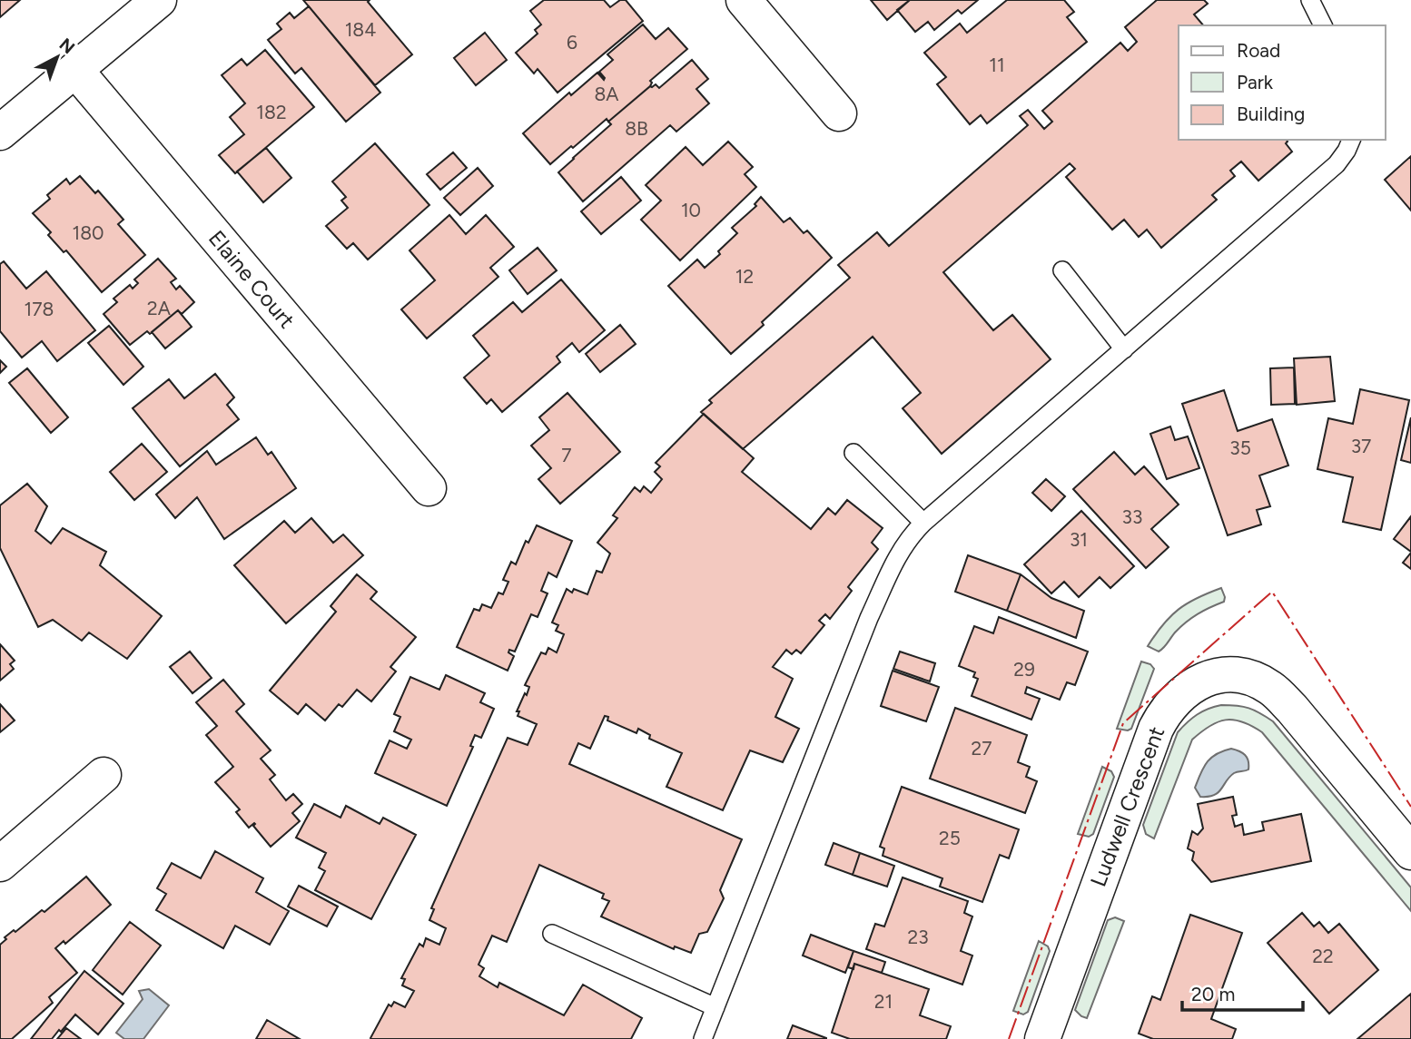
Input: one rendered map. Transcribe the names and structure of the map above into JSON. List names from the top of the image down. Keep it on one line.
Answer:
{"streets":{"street":["Elaine Court","Ludwell Crescent"]},"house_numbers":["184","6","11","8A","182","8B","10","180","12","2A","178","37","35","7","33","31","29","27","25","23","22","21"],"legend":["Road","Park","Building"],"scale_bar":"20 m","north":"top right"}
